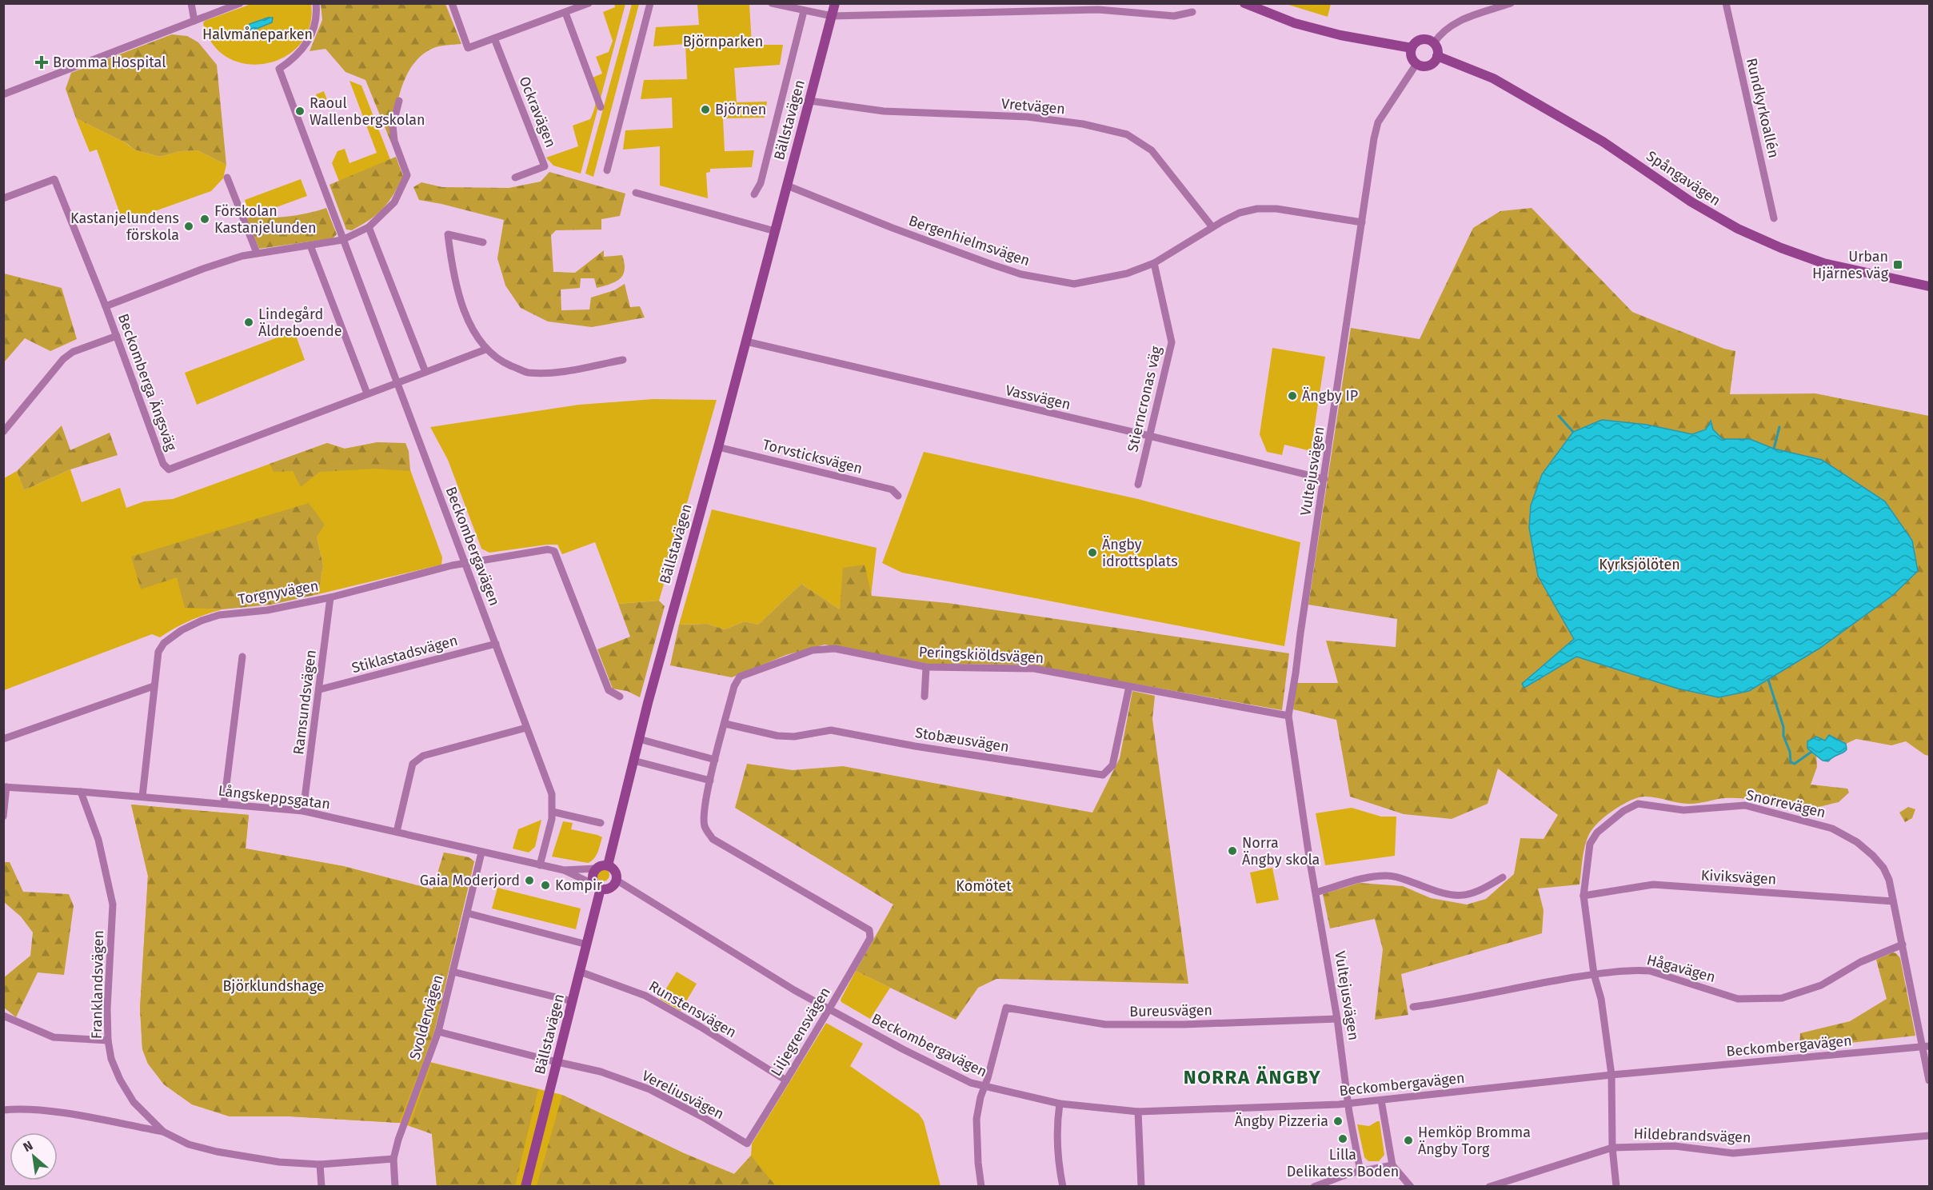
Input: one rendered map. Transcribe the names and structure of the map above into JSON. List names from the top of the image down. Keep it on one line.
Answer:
{"streets":{"street":["Vretvägen","Rundkyrkoallén","Ockravägen","Bällstavägen","Spångavägen","Bergenhielmsvägen","Beckomberga Ängsväg","Vassvägen","Stierncronas väg","Torvsticksvägen","Vultejusvägen","Beckombergavägen","Torgnyvägen","Stiklastadsvägen","Peringskiöldsvägen","Ramsundsvägen","Stobæusvägen","Långskeppsgatan","Snorrevägen","Kiviksvägen","Hågavägen","Franklandsvägen","Runstensvägen","Bureusvägen","Svoldervägen","Liljegrensvägen","Vereliusvägen","Hildebrandsvägen"]},"crossings":[["Vretvägen","Bällstavägen"],["Vretvägen","Bergenhielmsvägen"],["Bällstavägen","Bergenhielmsvägen"],["Bällstavägen","Vassvägen"],["Bällstavägen","Torvsticksvägen"],["Bällstavägen","Beckombergavägen"],["Bällstavägen","Långskeppsgatan"],["Bällstavägen","Runstensvägen"],["Bällstavägen","Vereliusvägen"],["Spångavägen","Vultejusvägen"],["Bergenhielmsvägen","Stierncronas väg"],["Bergenhielmsvägen","Vultejusvägen"],["Beckomberga Ängsväg","Beckombergavägen"],["Vassvägen","Stierncronas väg"],["Vassvägen","Vultejusvägen"],["Vultejusvägen","Beckombergavägen"],["Vultejusvägen","Peringskiöldsvägen"],["Vultejusvägen","Bureusvägen"],["Beckombergavägen","Torgnyvägen"],["Beckombergavägen","Stiklastadsvägen"],["Beckombergavägen","Långskeppsgatan"],["Beckombergavägen","Snorrevägen"],["Beckombergavägen","Bureusvägen"],["Beckombergavägen","Liljegrensvägen"],["Torgnyvägen","Ramsundsvägen"],["Torgnyvägen","Långskeppsgatan"],["Stiklastadsvägen","Ramsundsvägen"],["Peringskiöldsvägen","Stobæusvägen"],["Peringskiöldsvägen","Liljegrensvägen"],["Ramsundsvägen","Långskeppsgatan"],["Långskeppsgatan","Franklandsvägen"],["Långskeppsgatan","Svoldervägen"],["Snorrevägen","Kiviksvägen"],["Snorrevägen","Hågavägen"],["Snorrevägen","Hildebrandsvägen"],["Franklandsvägen","Svoldervägen"],["Runstensvägen","Liljegrensvägen"],["Svoldervägen","Vereliusvägen"],["Liljegrensvägen","Vereliusvägen"]],"districts":["NORRA ÄNGBY"],"parks":["Halvmåneparken","Björnparken","Kyrksjölöten","Komötet","Björklundshage"],"places":{"health":["Bromma Hospital"],"other":["Björnen","Raoul Wallenbergskolan","Förskolan Kastanjelunden","Kastanjelundens förskola","Lindegård Äldreboende","Ängby IP","Ängby idrottsplats","Norra Ängby skola","Gaia Moderjord","Kompir","Ängby Pizzeria","Lilla Delikatess Boden","Hemköp Bromma Ängby Torg"],"transit":["Urban Hjärnes väg"]},"north":"top left"}
